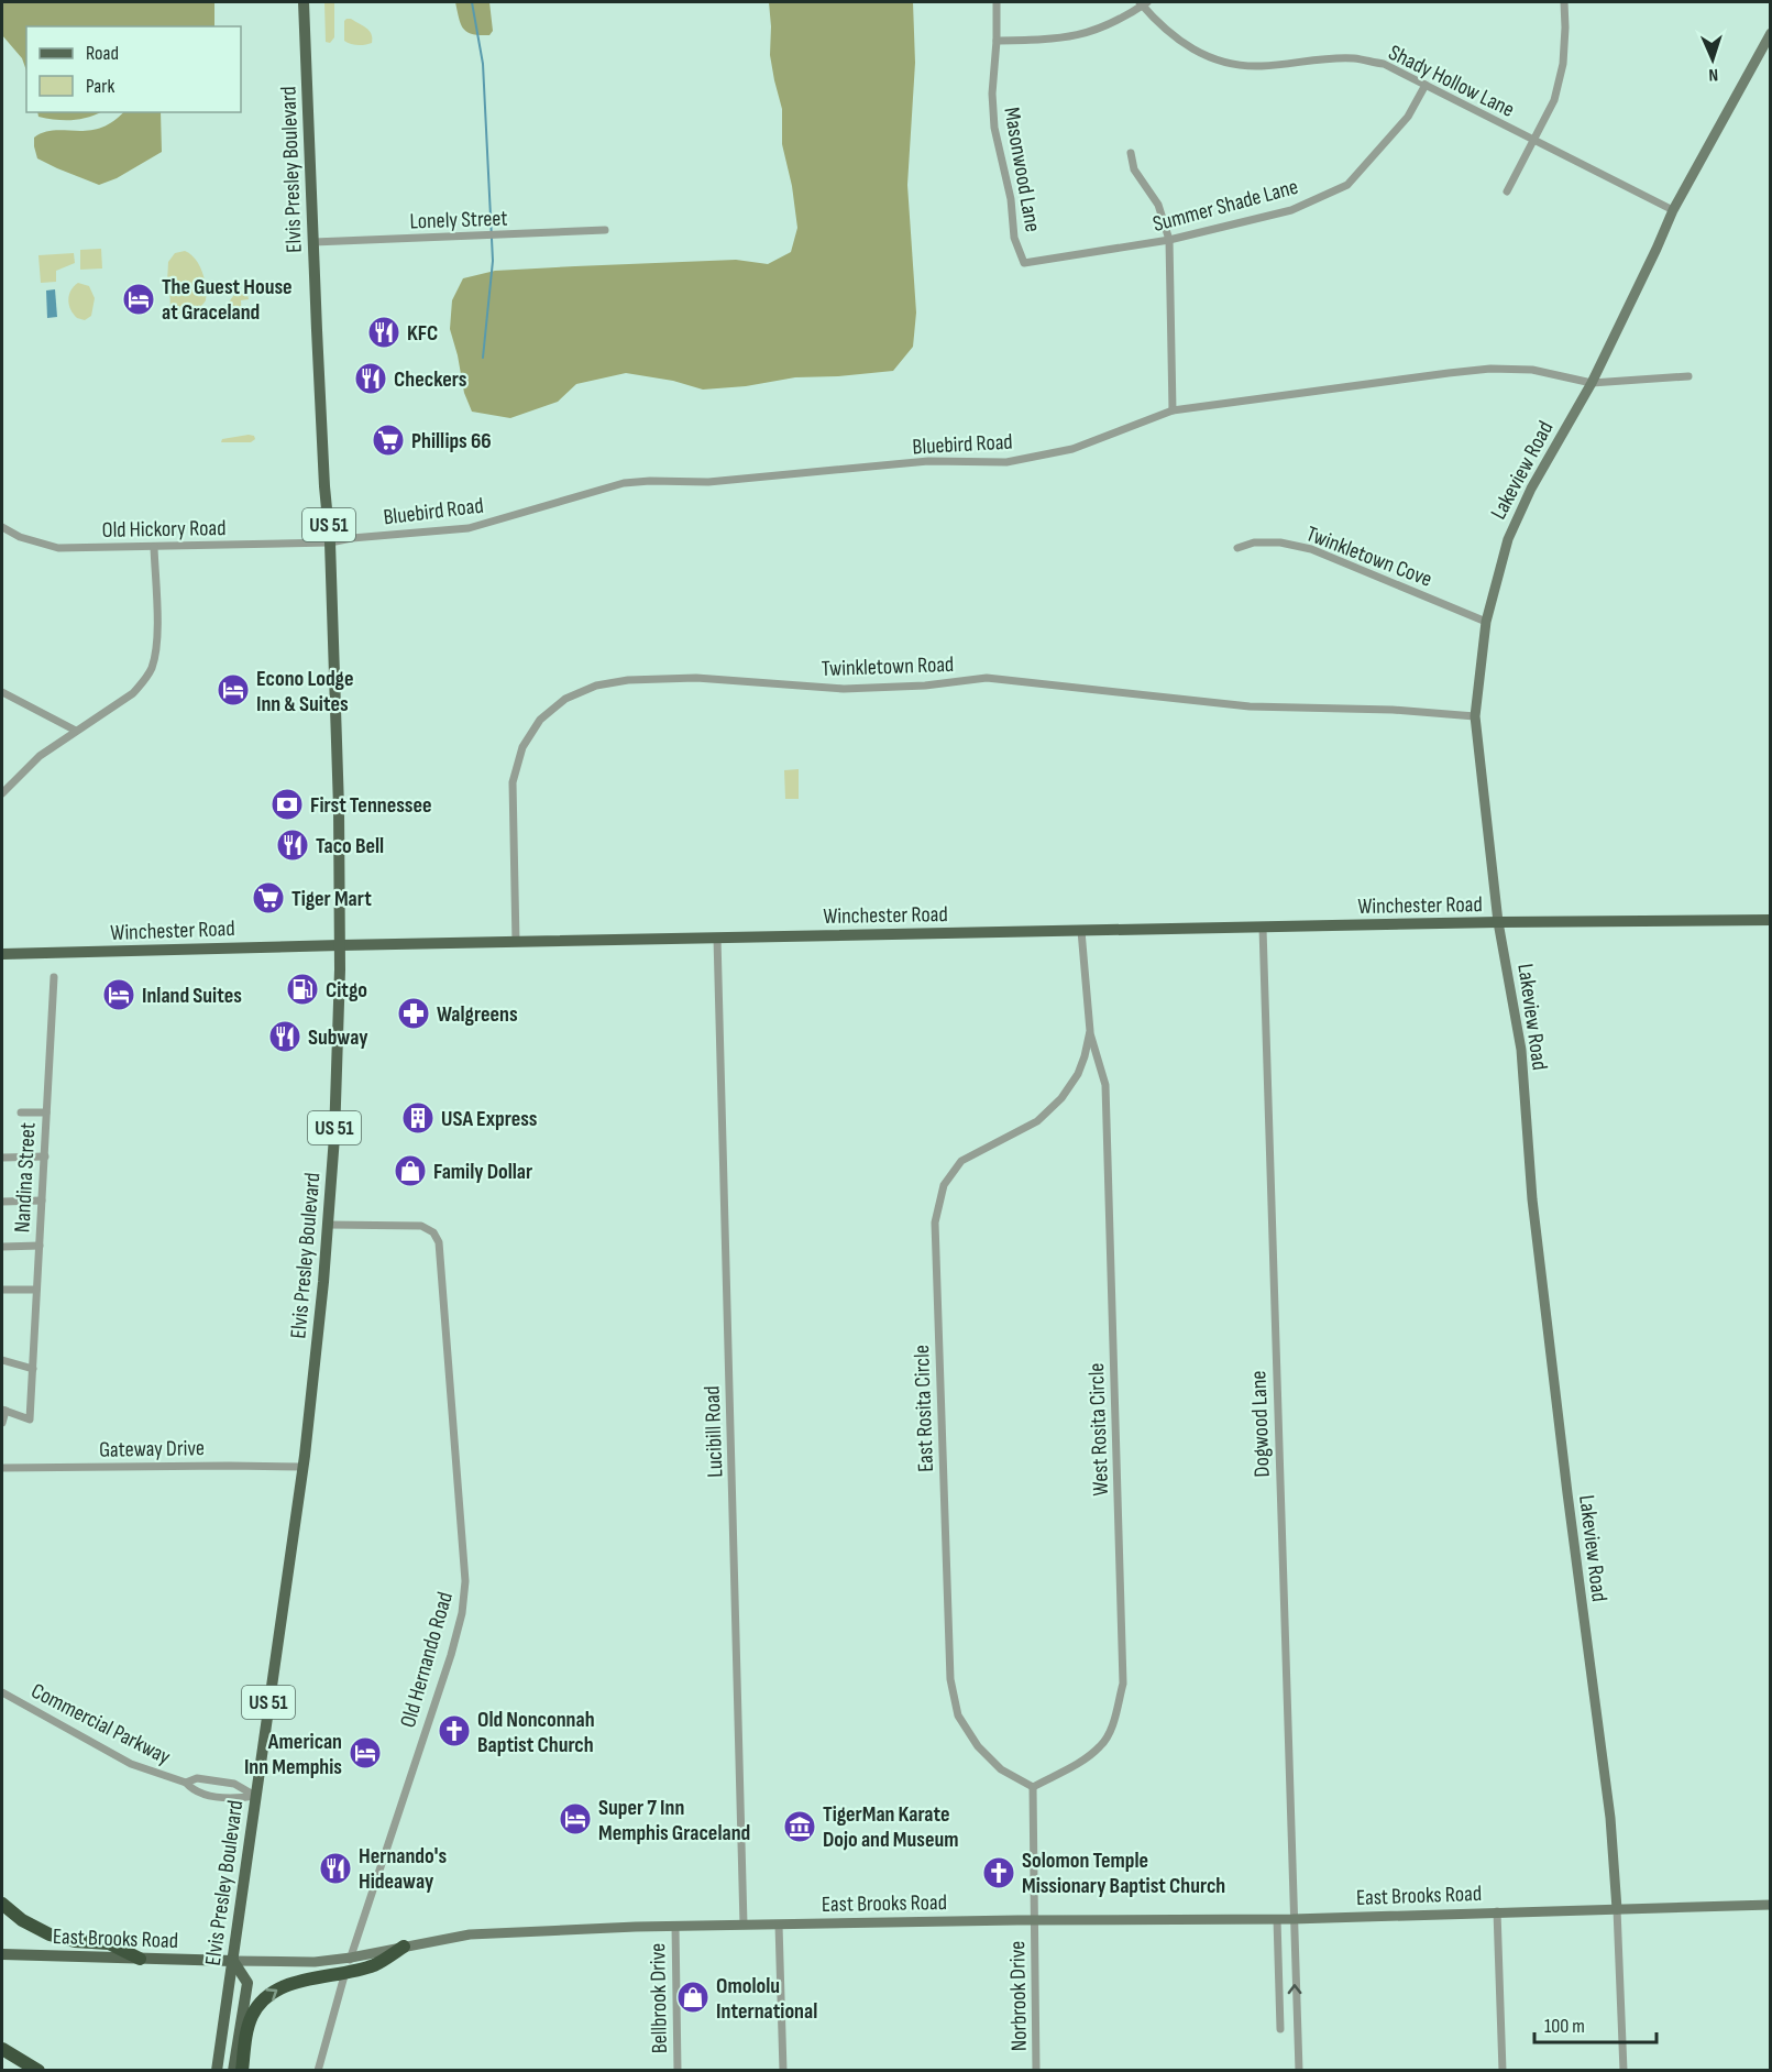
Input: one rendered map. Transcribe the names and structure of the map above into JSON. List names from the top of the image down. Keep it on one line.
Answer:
{"streets":{"main road":["Elvis Presley Boulevard","US 51","Winchester Road","East Brooks Road"],"street":["Shady Hollow Lane","Masonwood Lane","Summer Shade Lane","Lonely Street","Bluebird Road","Lakeview Road","Old Hickory Road","Twinkletown Cove","Twinkletown Road","Nandina Street","East Rosita Circle","Dogwood Lane","West Rosita Circle","Lucibill Road","Gateway Drive","Old Hernando Road","Commercial Parkway","Norbrook Drive","Bellbrook Drive"]},"crossings":[["Shady Hollow Lane","Summer Shade Lane"],["Shady Hollow Lane","Lakeview Road"],["Elvis Presley Boulevard","Lonely Street"],["Elvis Presley Boulevard","Bluebird Road"],["Elvis Presley Boulevard","Old Hickory Road"],["Elvis Presley Boulevard","Winchester Road"],["Elvis Presley Boulevard","Gateway Drive"],["Elvis Presley Boulevard","Old Hernando Road"],["Elvis Presley Boulevard","Commercial Parkway"],["Elvis Presley Boulevard","East Brooks Road"],["Masonwood Lane","Summer Shade Lane"],["Bluebird Road","Lakeview Road"],["Bluebird Road","Old Hickory Road"],["Lakeview Road","Twinkletown Cove"],["Lakeview Road","Twinkletown Road"],["Lakeview Road","Winchester Road"],["Lakeview Road","East Brooks Road"],["Twinkletown Road","Winchester Road"],["Winchester Road","East Rosita Circle"],["Winchester Road","Dogwood Lane"],["Winchester Road","Lucibill Road"],["East Rosita Circle","West Rosita Circle"],["Dogwood Lane","East Brooks Road"],["Lucibill Road","East Brooks Road"],["Old Hernando Road","East Brooks Road"],["East Brooks Road","Norbrook Drive"],["East Brooks Road","Bellbrook Drive"]],"places":{"hotel":["The Guest House at Graceland","Econo Lodge Inn & Suites","Inland Suites","American Inn Memphis","Super 7 Inn Memphis Graceland"],"restaurant":["KFC","Checkers","Taco Bell","Subway","Hernando's Hideaway"],"supermarket":["Phillips 66","Tiger Mart"],"bank":["First Tennessee"],"fuel station":["Citgo"],"pharmacy":["Walgreens"],"building":["USA Express"],"shop":["Family Dollar","Omololu International"],"church":["Old Nonconnah Baptist Church","Solomon Temple Missionary Baptist Church"],"museum":["TigerMan Karate Dojo and Museum"]},"legend":["Road","Park"],"scale_bar":"100 m","north":"bottom"}
